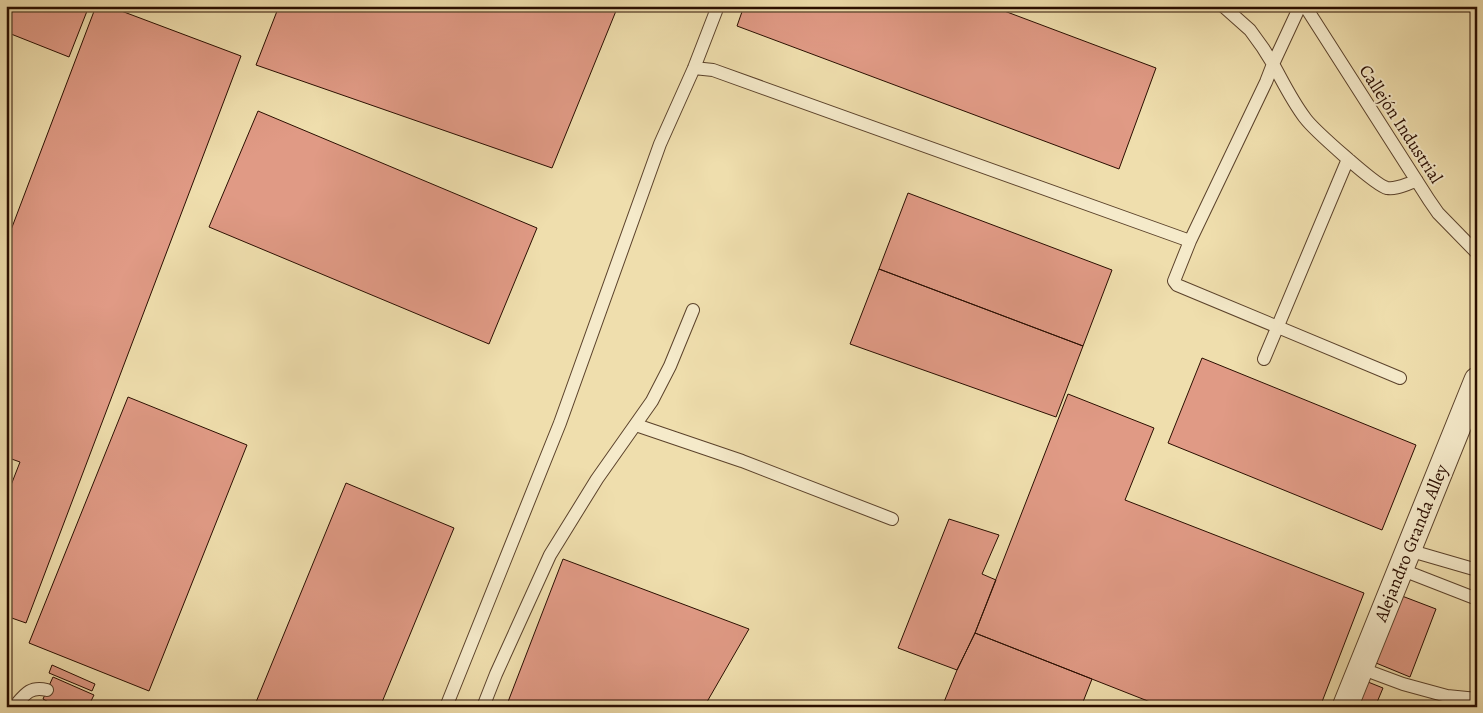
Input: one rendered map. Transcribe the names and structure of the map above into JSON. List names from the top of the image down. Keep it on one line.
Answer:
{"streets":{"street":["Alejandro Granda Alley"],"lane":["Callejón Industrial"]}}
